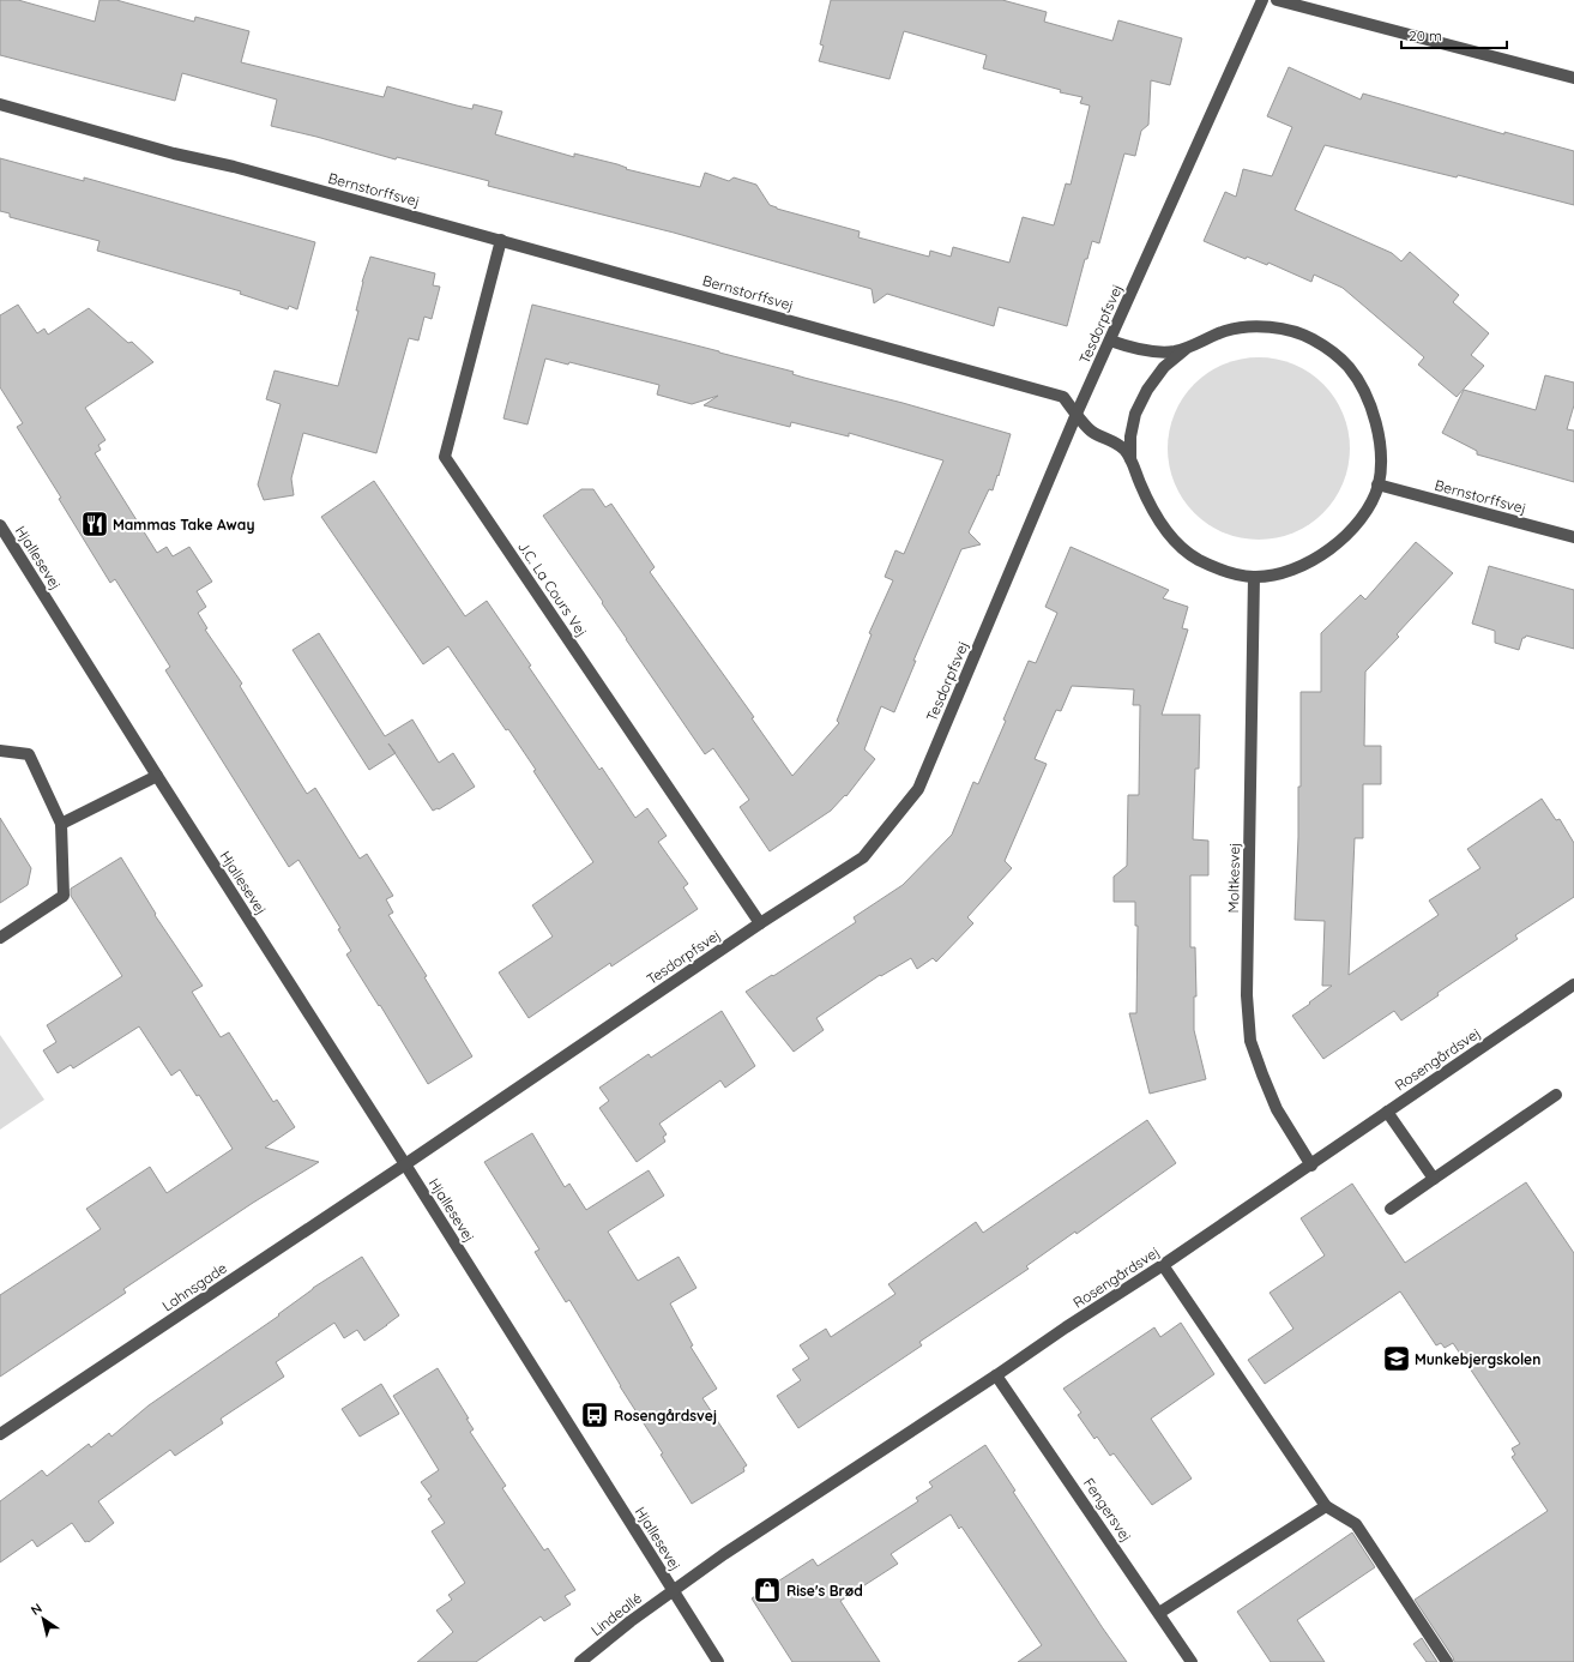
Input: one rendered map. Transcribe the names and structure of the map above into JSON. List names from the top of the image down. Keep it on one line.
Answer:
{"streets":{"street":["Bernstorffsvej","Tesdorpfsvej","Hjallesevej","J.C. La Cours Vej","Moltkesvej","Rosengårdsvej","Lahnsgade","Fengersvej","Lindeallé"]},"crossings":[["Bernstorffsvej","Tesdorpfsvej"],["Bernstorffsvej","J.C. La Cours Vej"],["Bernstorffsvej","Moltkesvej"],["Tesdorpfsvej","Hjallesevej"],["Tesdorpfsvej","J.C. La Cours Vej"],["Tesdorpfsvej","Lahnsgade"],["Hjallesevej","Rosengårdsvej"],["Hjallesevej","Lahnsgade"],["Hjallesevej","Lindeallé"],["Moltkesvej","Rosengårdsvej"],["Rosengårdsvej","Fengersvej"],["Rosengårdsvej","Lindeallé"]],"places":{"restaurant":["Mammas Take Away"],"school or university":["Munkebjergskolen"],"bus stop":["Rosengårdsvej"],"shop":["Rise's Brød"]},"scale_bar":"20 m","north":"top left"}
